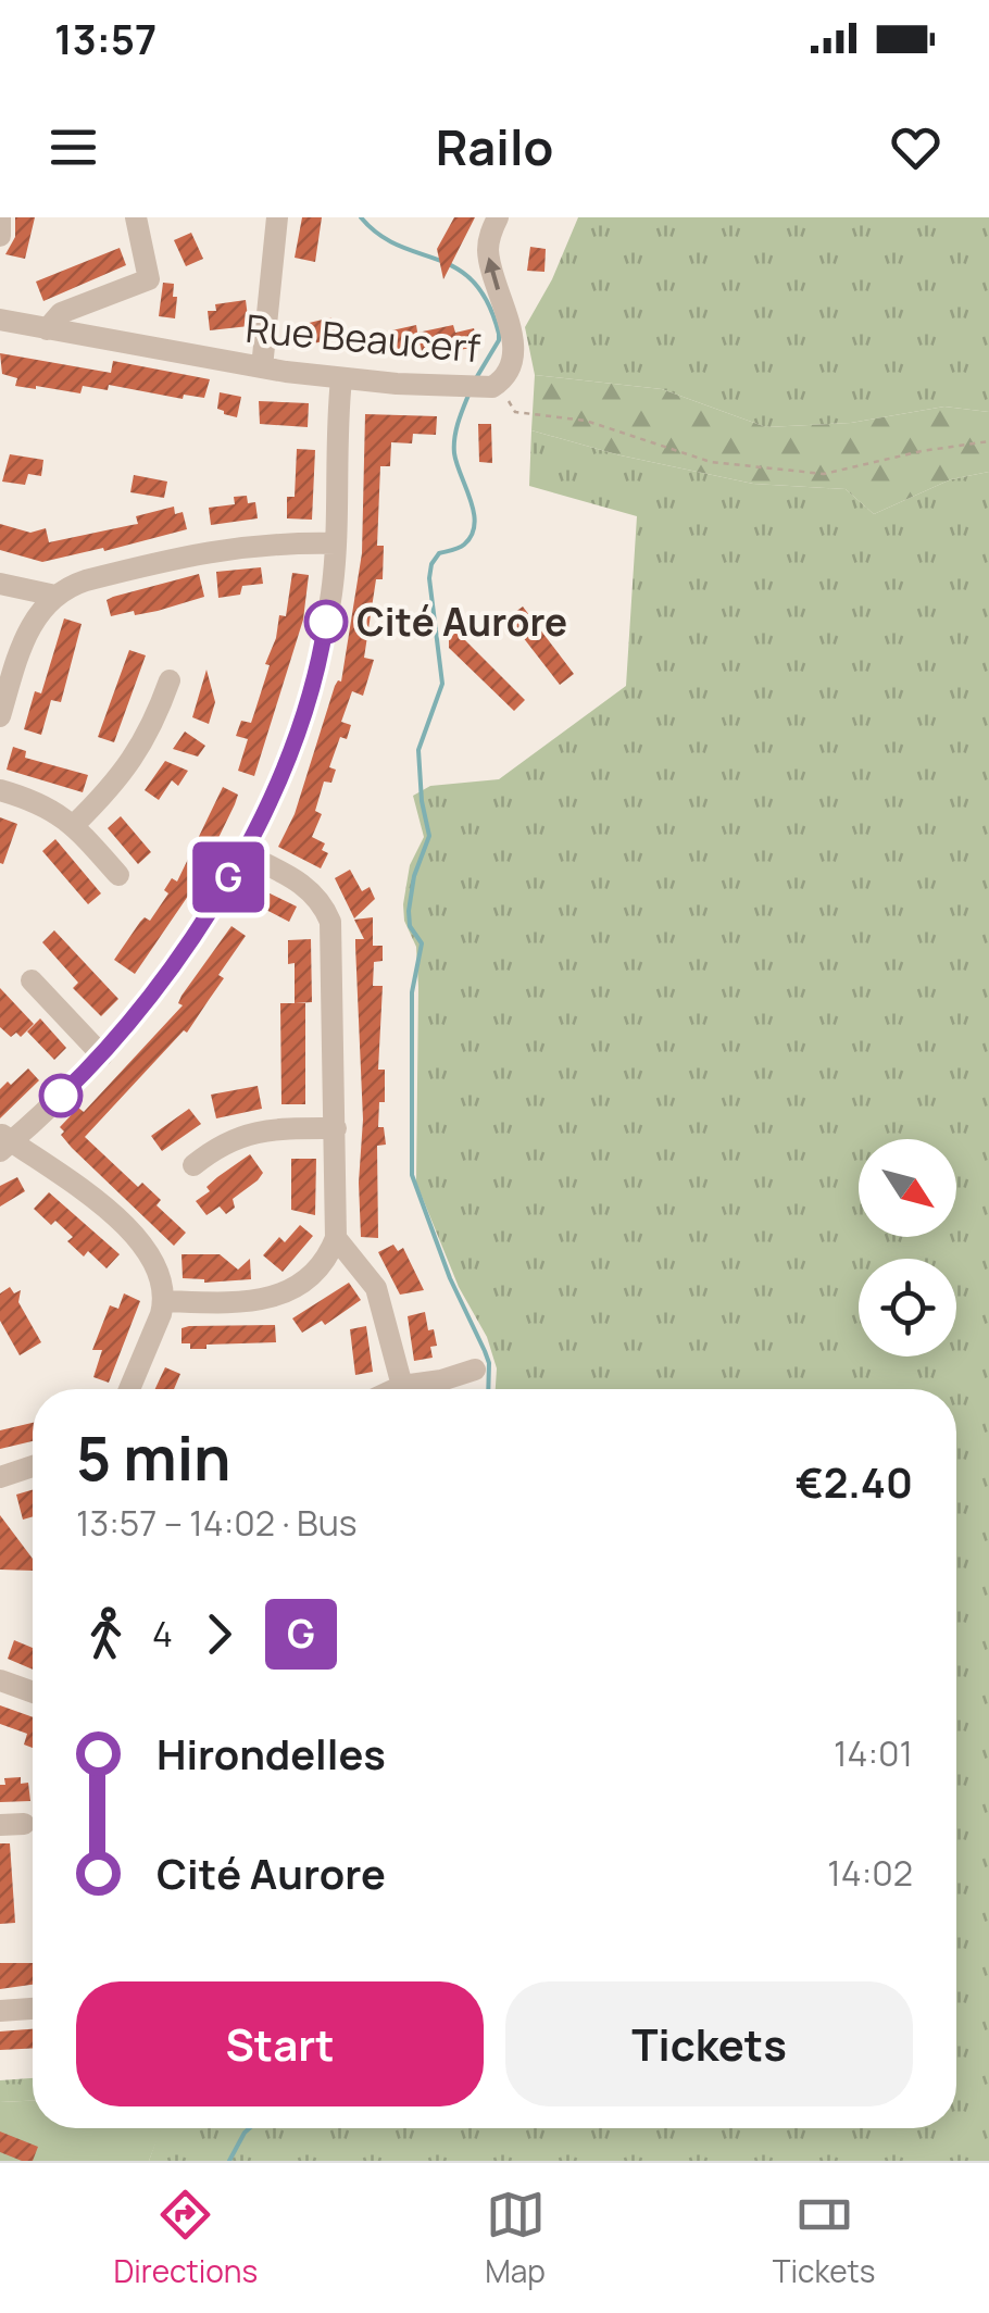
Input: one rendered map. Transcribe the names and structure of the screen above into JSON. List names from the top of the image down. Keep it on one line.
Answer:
{"streets":{"street":["Rue Beaucerf"]},"places":["Cité Aurore"],"lines":["bus line G"],"north":"bottom right","page":{"status":"13:57","header":"Railo","on_map":"G","heading":["5 min","13:57 – 14:02 · Bus","€2.40"],"legs":["4","G"],"list":[{"name":"Hirondelles","value":"14:01"},{"name":"Cité Aurore","value":"14:02"}],"buttons":["Start","Tickets"],"tabs":["Directions","Map","Tickets"]}}
